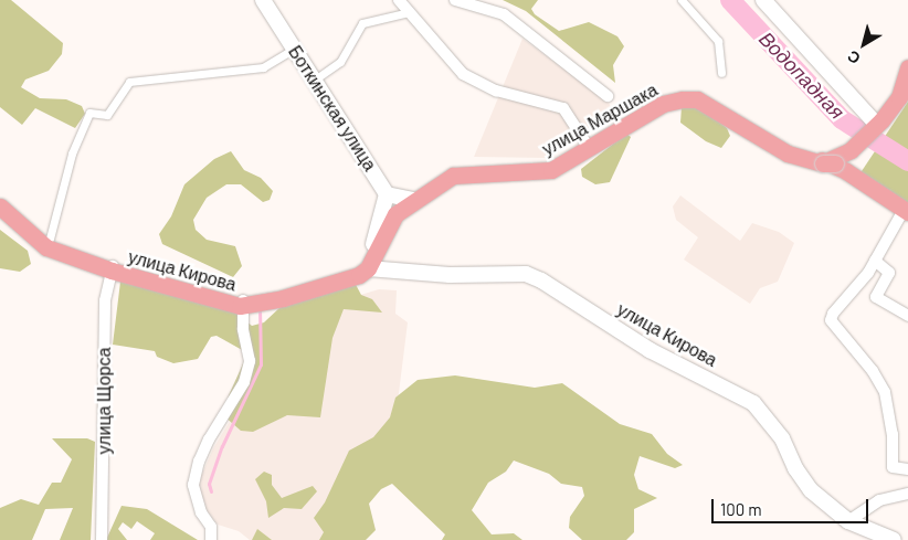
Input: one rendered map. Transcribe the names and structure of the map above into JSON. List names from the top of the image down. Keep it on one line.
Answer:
{"streets":{"main road":["Боткинская улица","улица Маршака","улица Кирова"],"street":["улица Щорса"]},"crossings":[["Боткинская улица","улица Маршака"],["улица Маршака","улица Кирова"],["улица Кирова","улица Щорса"]],"water":["Водопадная"],"scale_bar":"100 m","north":"bottom left"}
